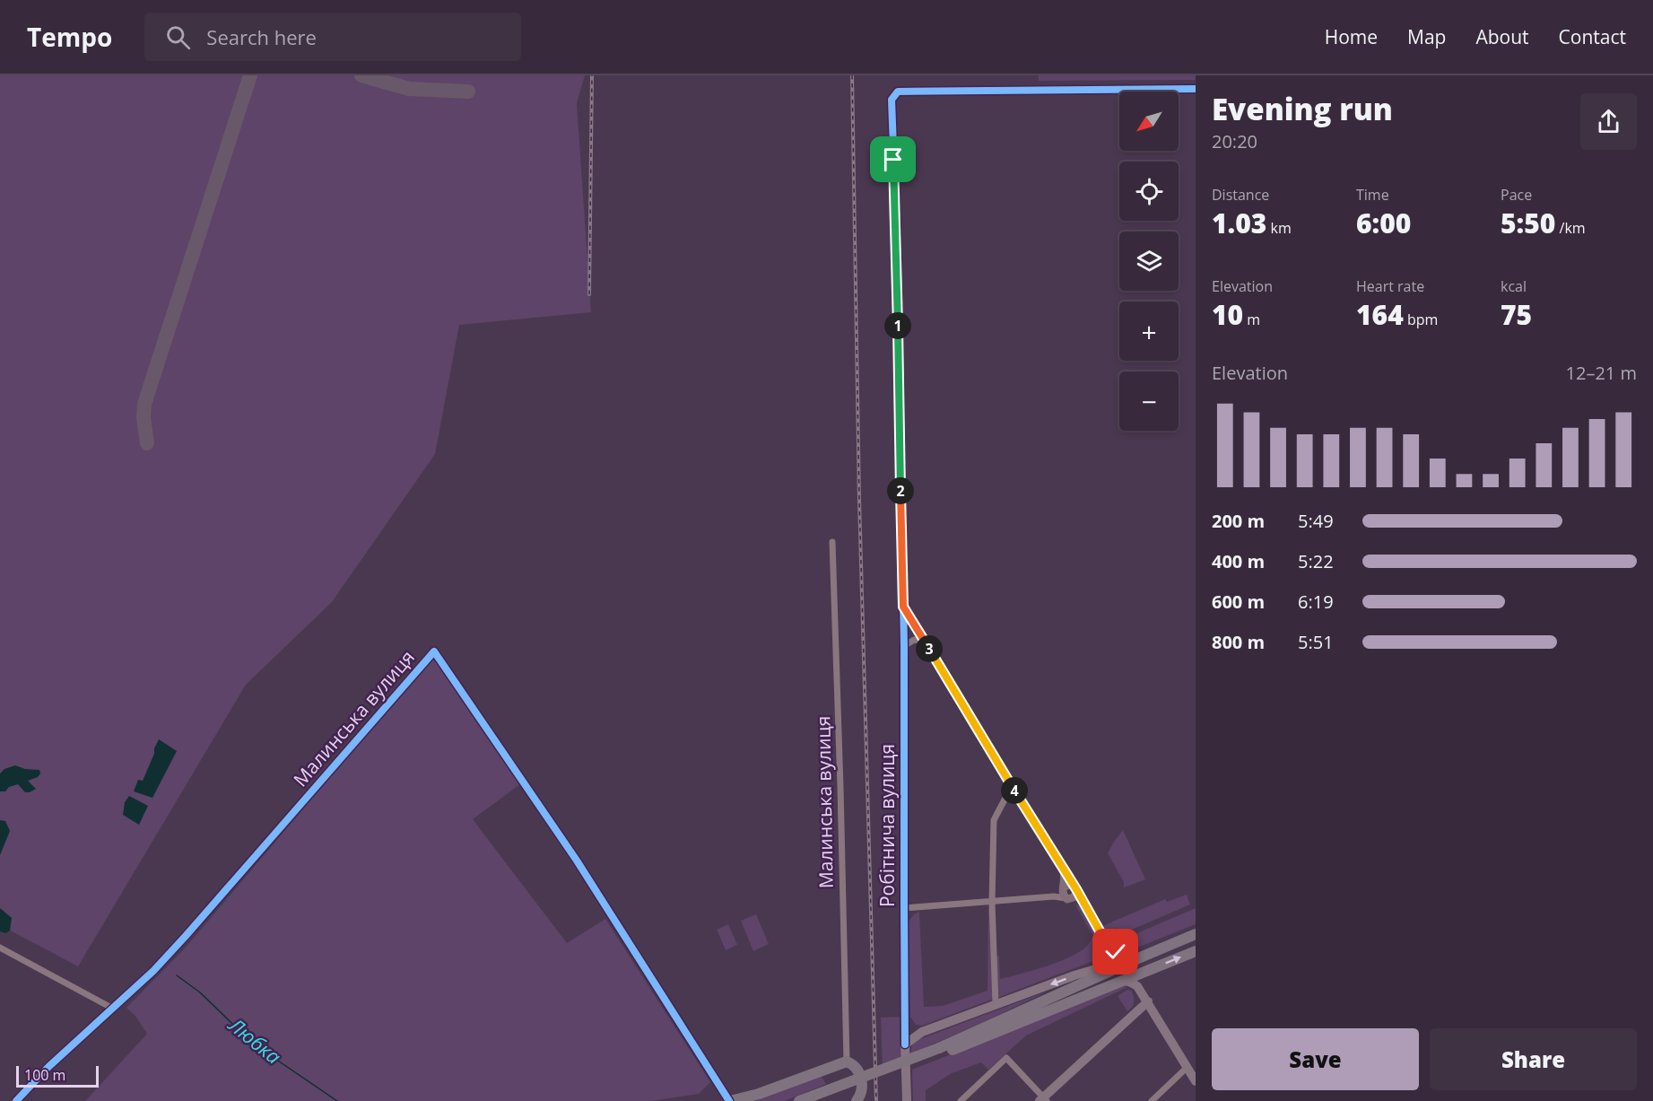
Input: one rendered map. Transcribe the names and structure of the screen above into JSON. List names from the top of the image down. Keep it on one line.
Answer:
{"streets":{"main road":["Робітнича вулиця"],"street":["Малинська вулиця"]},"water":["Любка"],"scale_bar":"100 m","north":"bottom left","page":{"header":"Tempo","search":"Search here","nav":["Home","Map","About","Contact"],"heading":["Evening run","20:20"],"map_buttons":["+","−"],"stats":[["Distance","1.03 km"],["Time","6:00"],["Pace","5:50 /km"],["Elevation","10 m"],["Heart rate","164 bpm"],["kcal","75"]],"pins":["1","2","3","4"],"chart":["Elevation","12–21 m"],"list":[{"name":"200 m","note":"5:49"},{"name":"400 m","note":"5:22"},{"name":"600 m","note":"6:19"},{"name":"800 m","note":"5:51"}],"buttons":["Save","Share"],"scale":"100 m"}}
